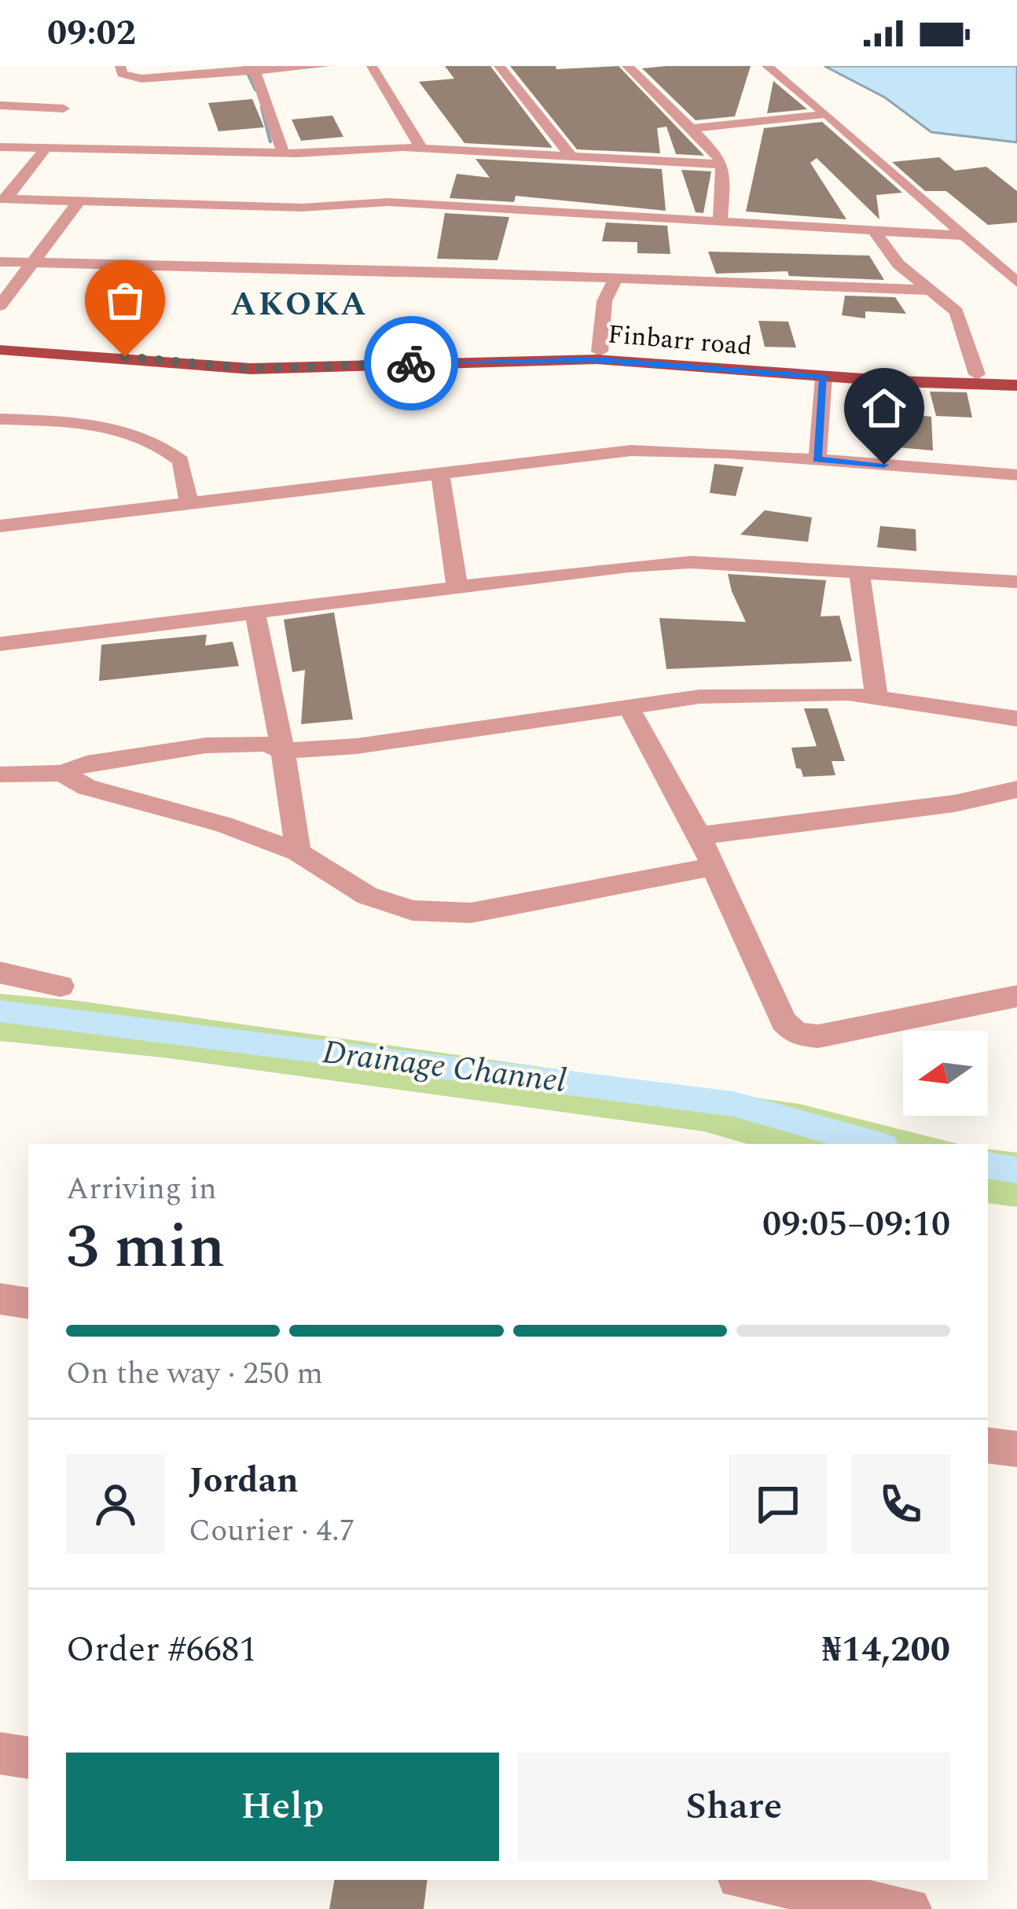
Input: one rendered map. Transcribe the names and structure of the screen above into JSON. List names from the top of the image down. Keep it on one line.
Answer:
{"streets":{"main road":["Finbarr road"]},"districts":["AKOKA"],"water":["Drainage Channel"],"north":"left","page":{"status":"09:02","heading":["3 min","Arriving in","09:05–09:10"],"panel":["Jordan","Courier · 4.7","Order #6681","₦14,200"],"bar":"On the way · 250 m","buttons":["Help","Share"]}}
